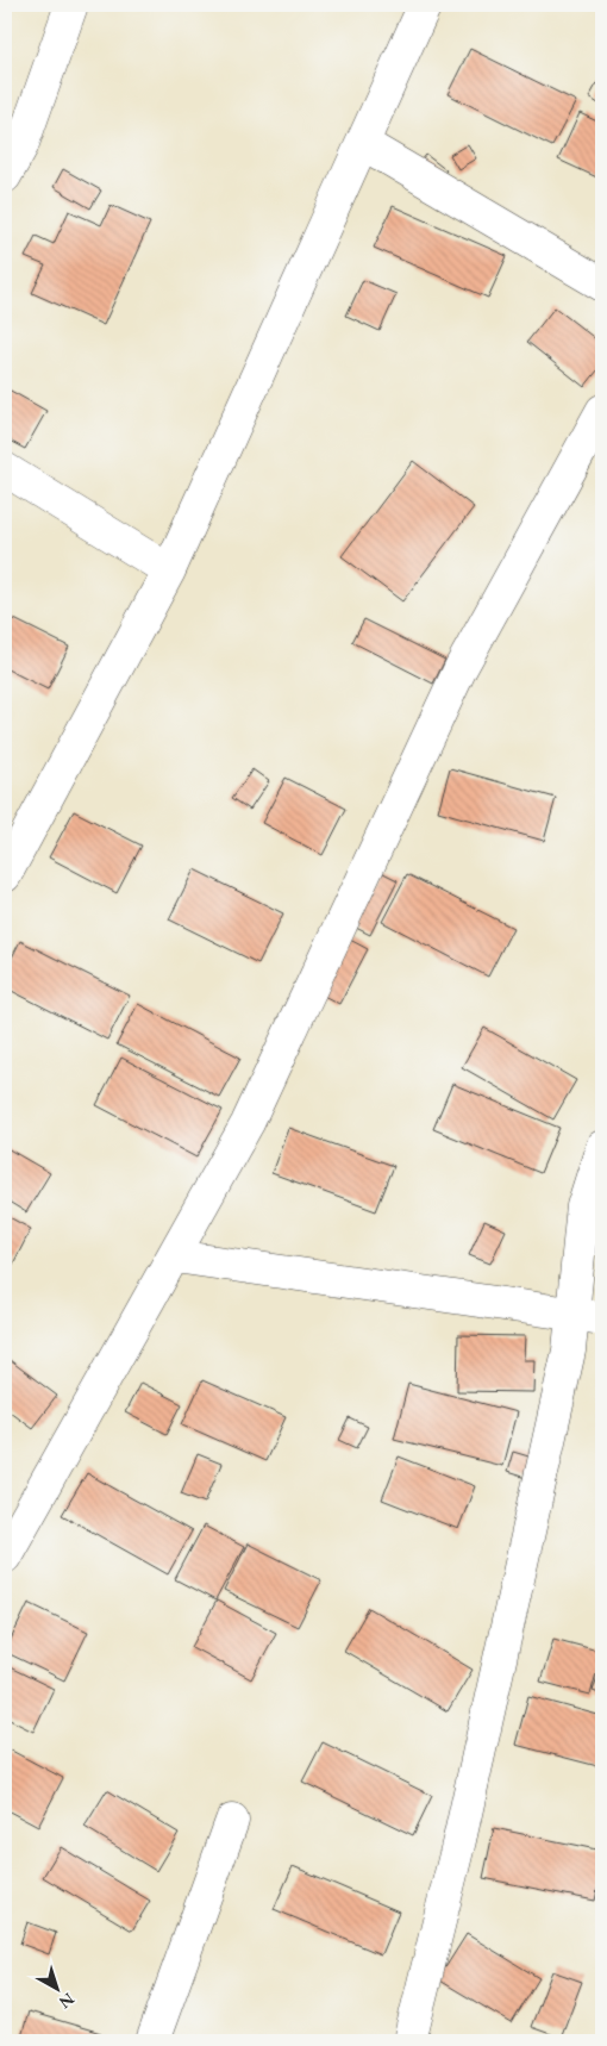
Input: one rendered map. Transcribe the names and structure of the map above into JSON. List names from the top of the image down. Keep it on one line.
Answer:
{"north":"bottom right"}
